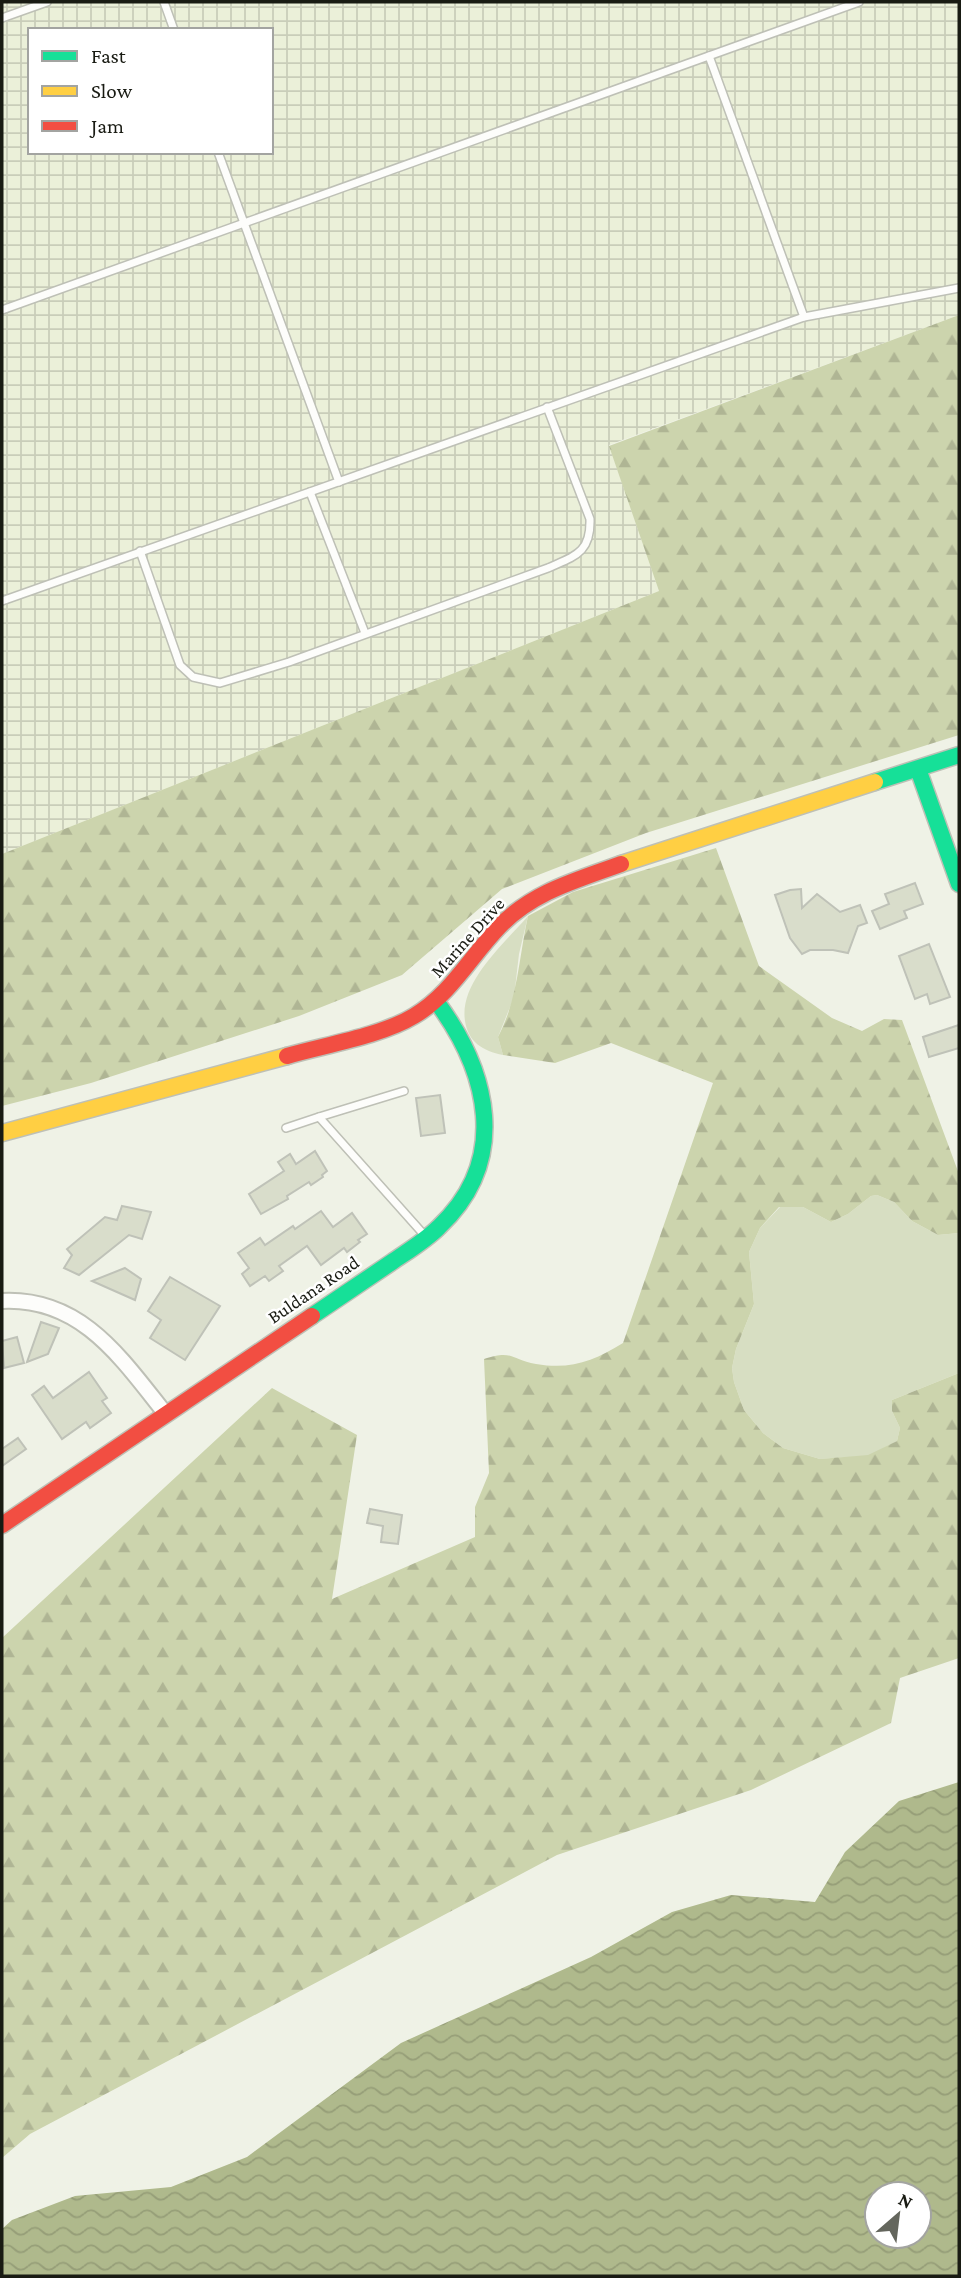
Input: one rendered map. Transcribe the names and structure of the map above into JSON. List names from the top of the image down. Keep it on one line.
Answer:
{"streets":{"street":["Marine Drive","Buldana Road"]},"crossings":[["Marine Drive","Buldana Road"]],"legend":["Fast","Slow","Jam"],"north":"top right"}
